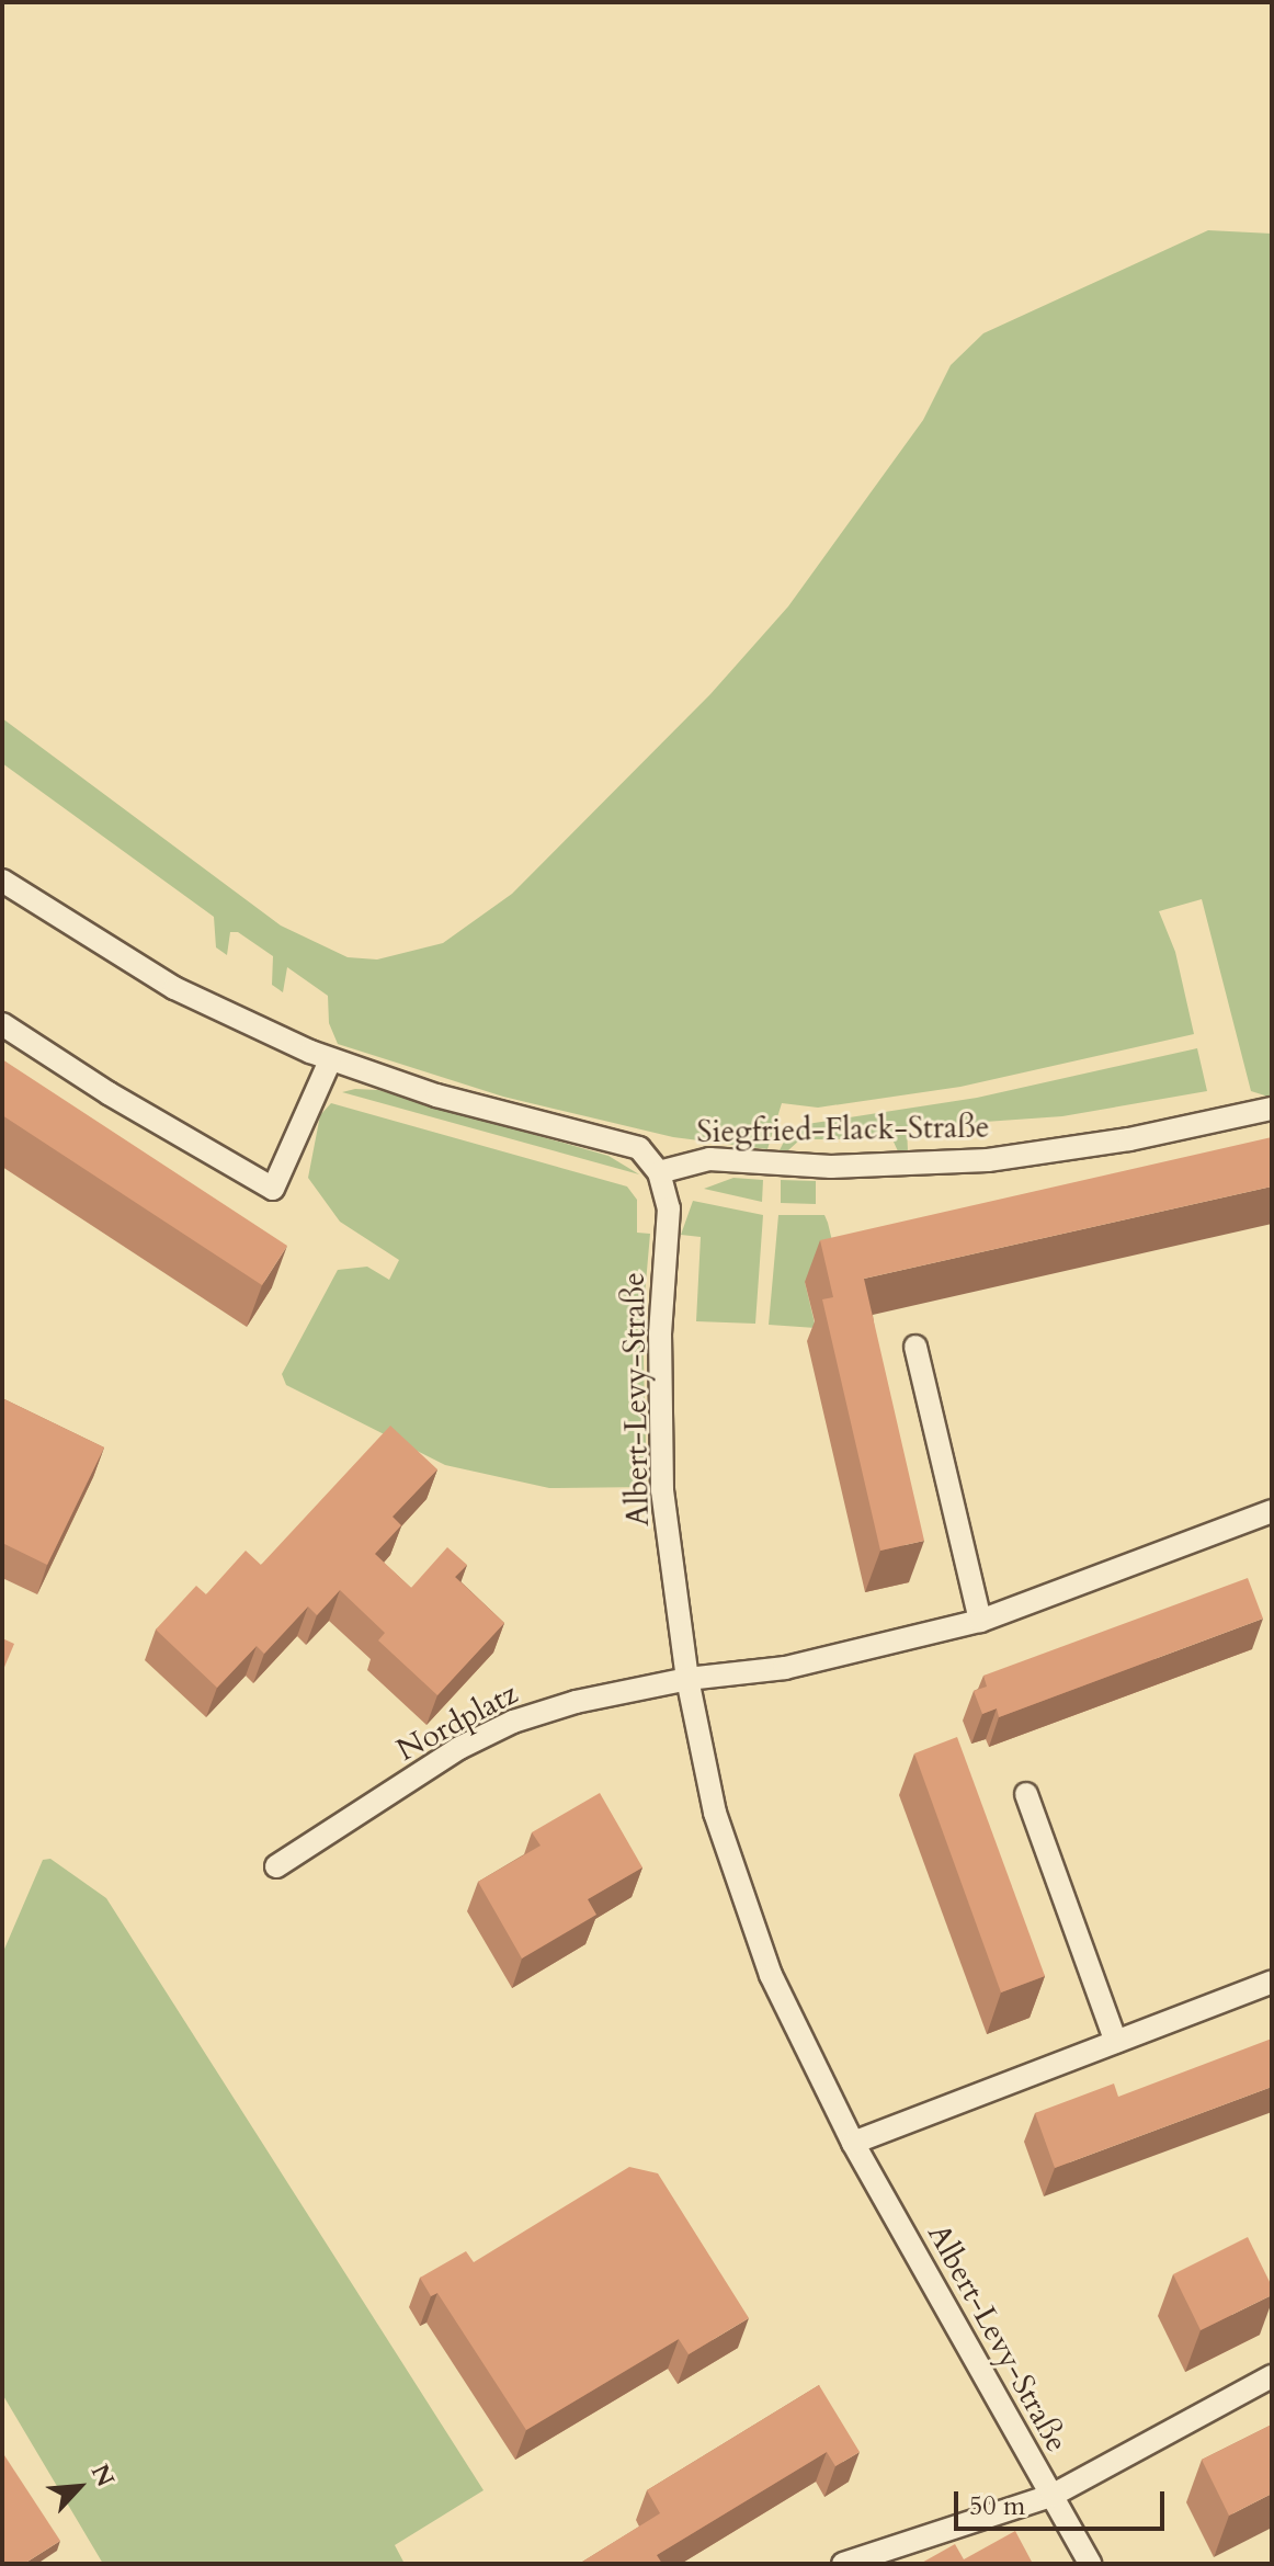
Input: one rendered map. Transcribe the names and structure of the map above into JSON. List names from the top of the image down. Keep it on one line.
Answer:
{"streets":{"street":["Siegfried-Flack-Straße","Albert-Levy-Straße","Nordplatz"]},"crossings":[["Siegfried-Flack-Straße","Albert-Levy-Straße"],["Albert-Levy-Straße","Nordplatz"]],"scale_bar":"50 m","north":"top right"}
